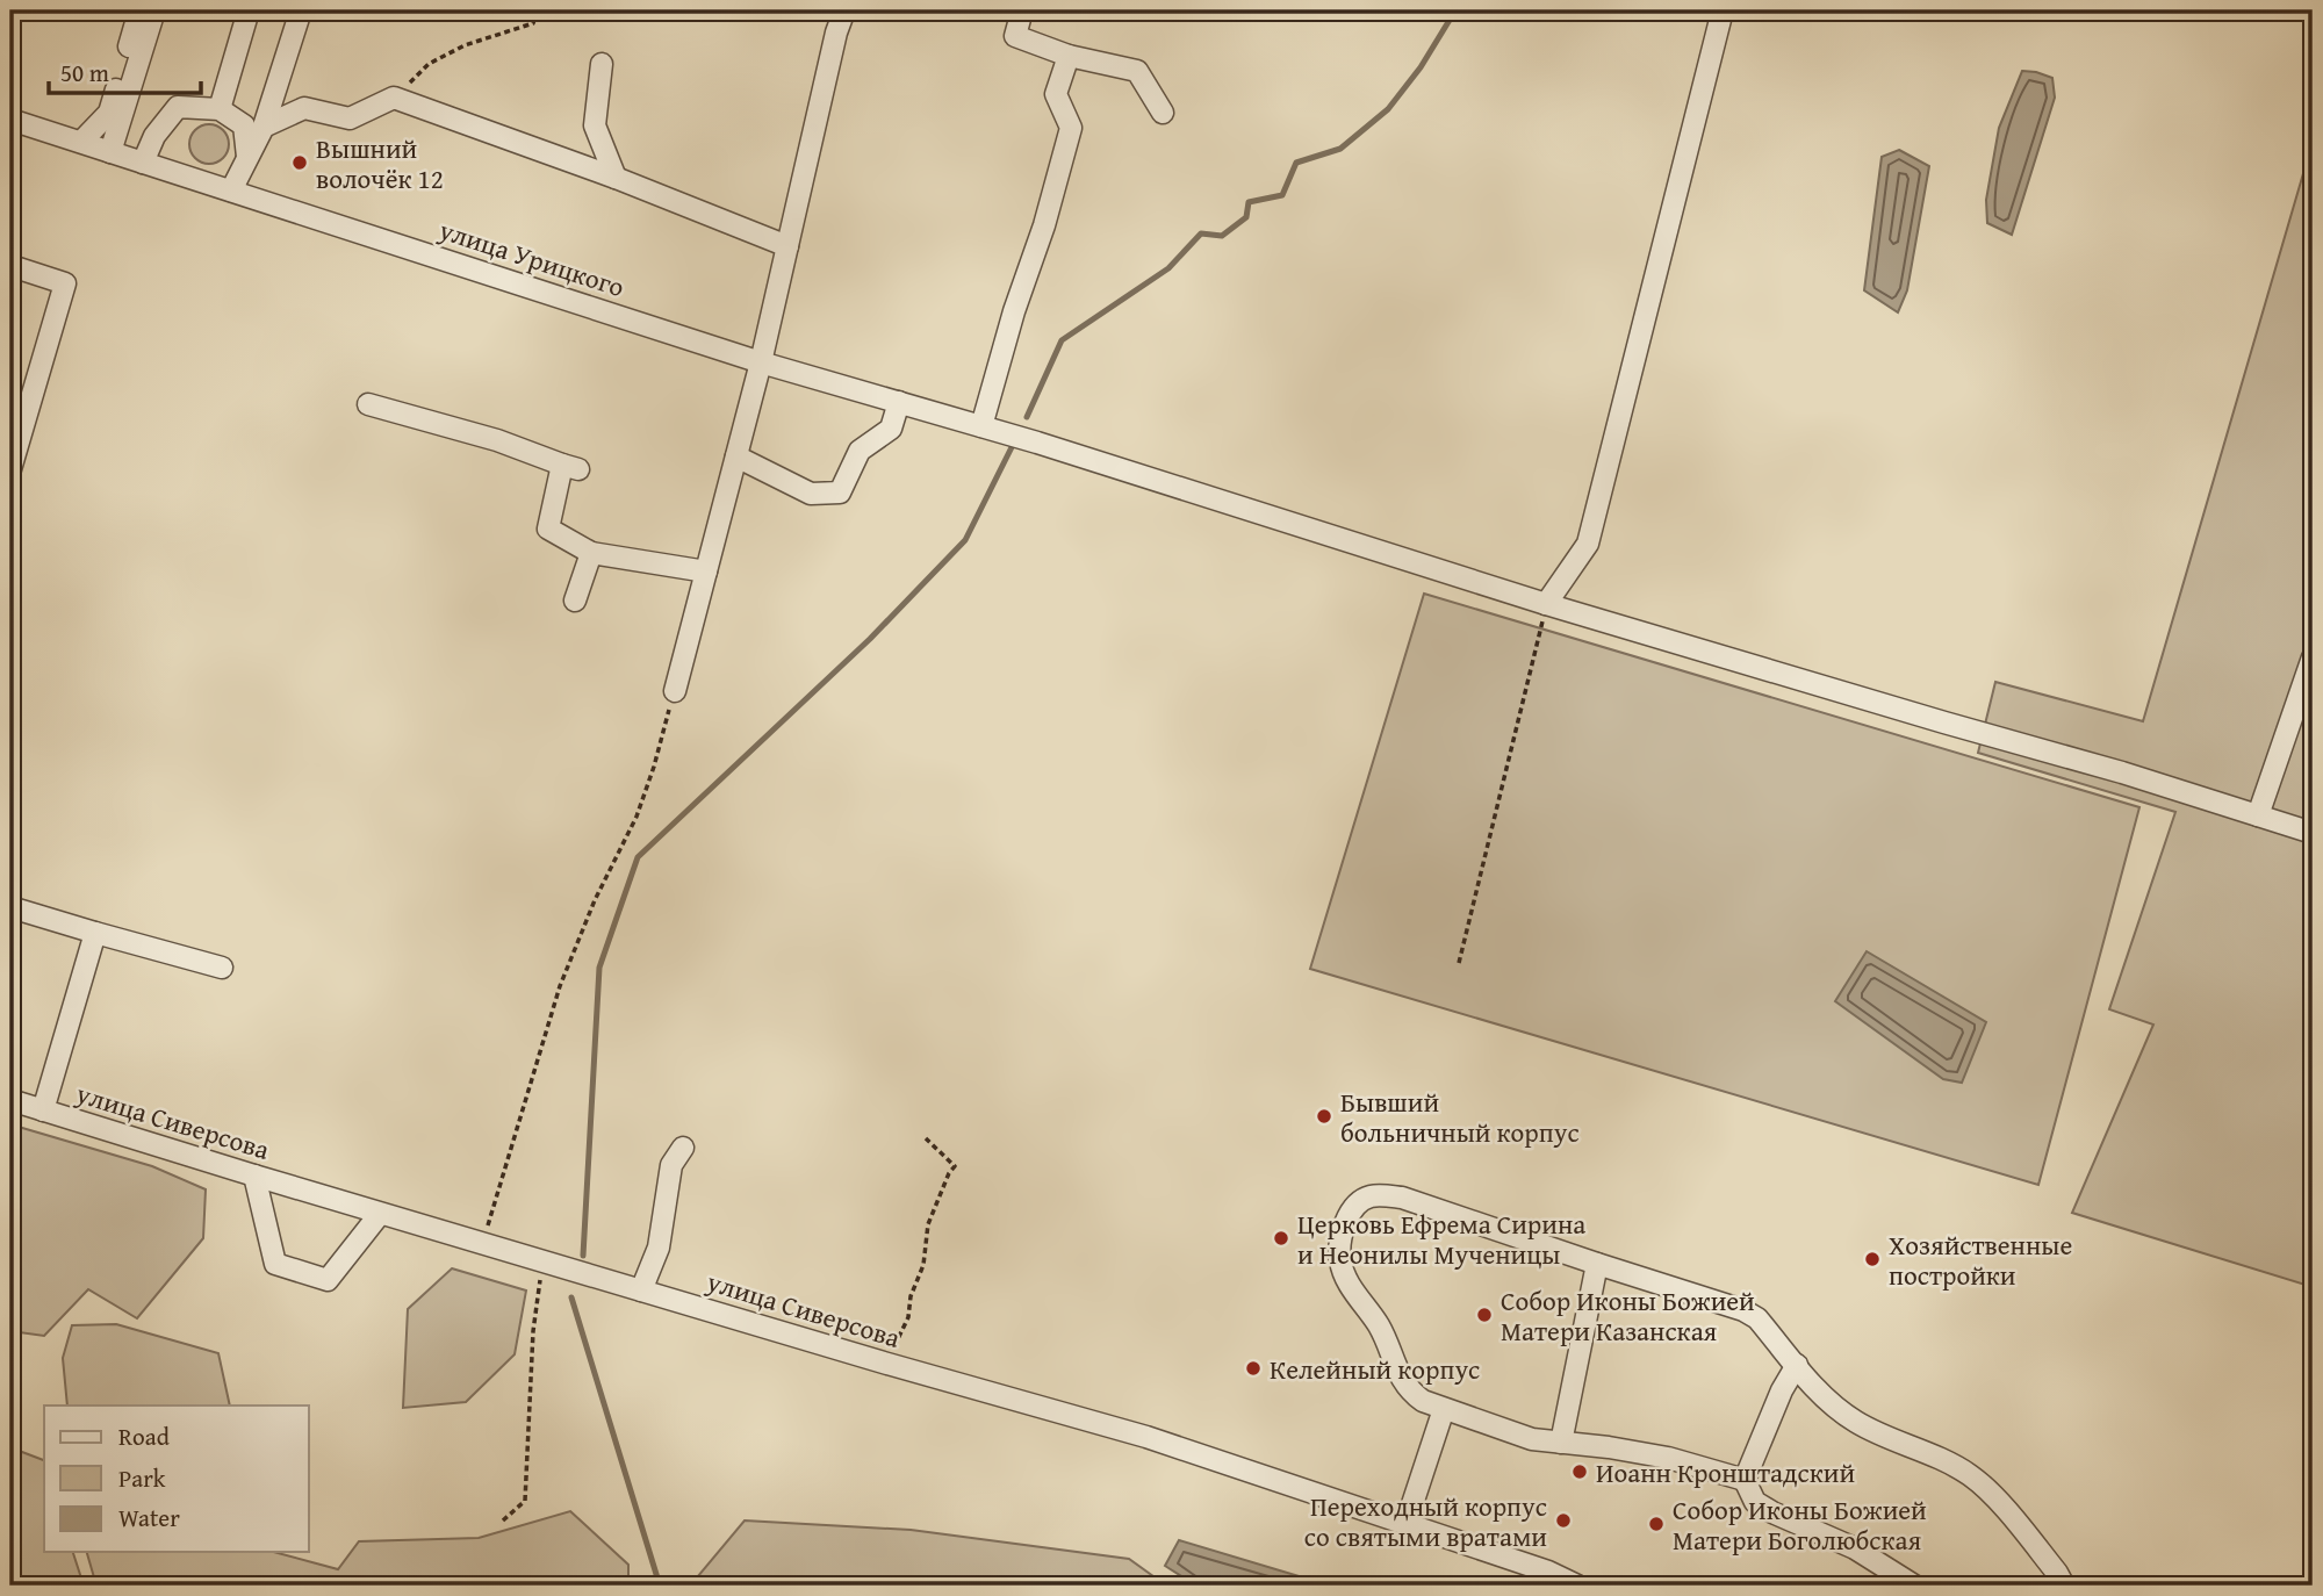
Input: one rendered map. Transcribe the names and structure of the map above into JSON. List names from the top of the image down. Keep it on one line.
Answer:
{"streets":{"street":["улица Урицкого","улица Сиверсова"]},"places":["Вышний волочёк 12","Бывший больничный корпус","Церковь Ефрема Сирина и Неонилы Мученицы","Хозяйственные постройки","Собор Иконы Божией Матери Казанская","Келейный корпус","Иоанн Кронштадский","Переходный корпус со святыми вратами","Собор Иконы Божией Матери Боголюбская"],"legend":["Road","Park","Water"],"scale_bar":"50 m"}
